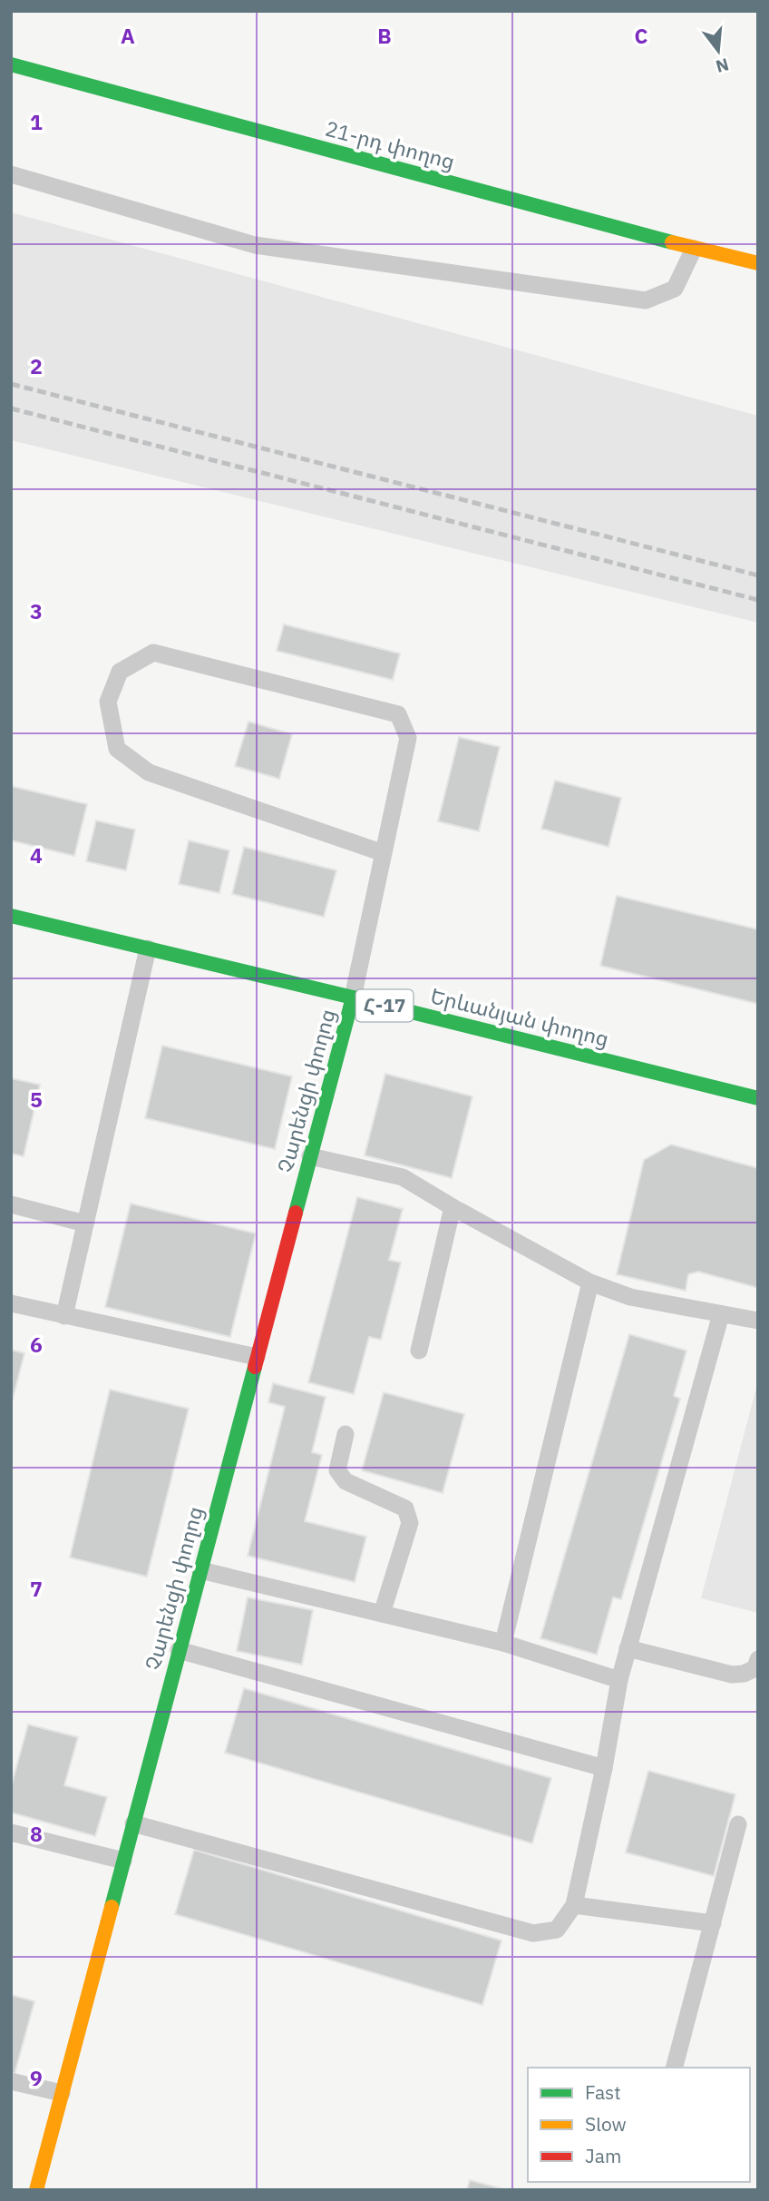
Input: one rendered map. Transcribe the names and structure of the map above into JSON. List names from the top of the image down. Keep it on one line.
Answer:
{"streets":{"main road":["21-րդ փողոց","Հ-17","Երևանյան փողոց","Չարենցի փողոց"]},"crossings":[["Երևանյան փողոց","Չարենցի փողոց"]],"legend":["Fast","Slow","Jam"],"north":"bottom","grid":{"columns":["A","B","C"],"rows":["1","2","3","4","5","6","7","8","9"]}}
